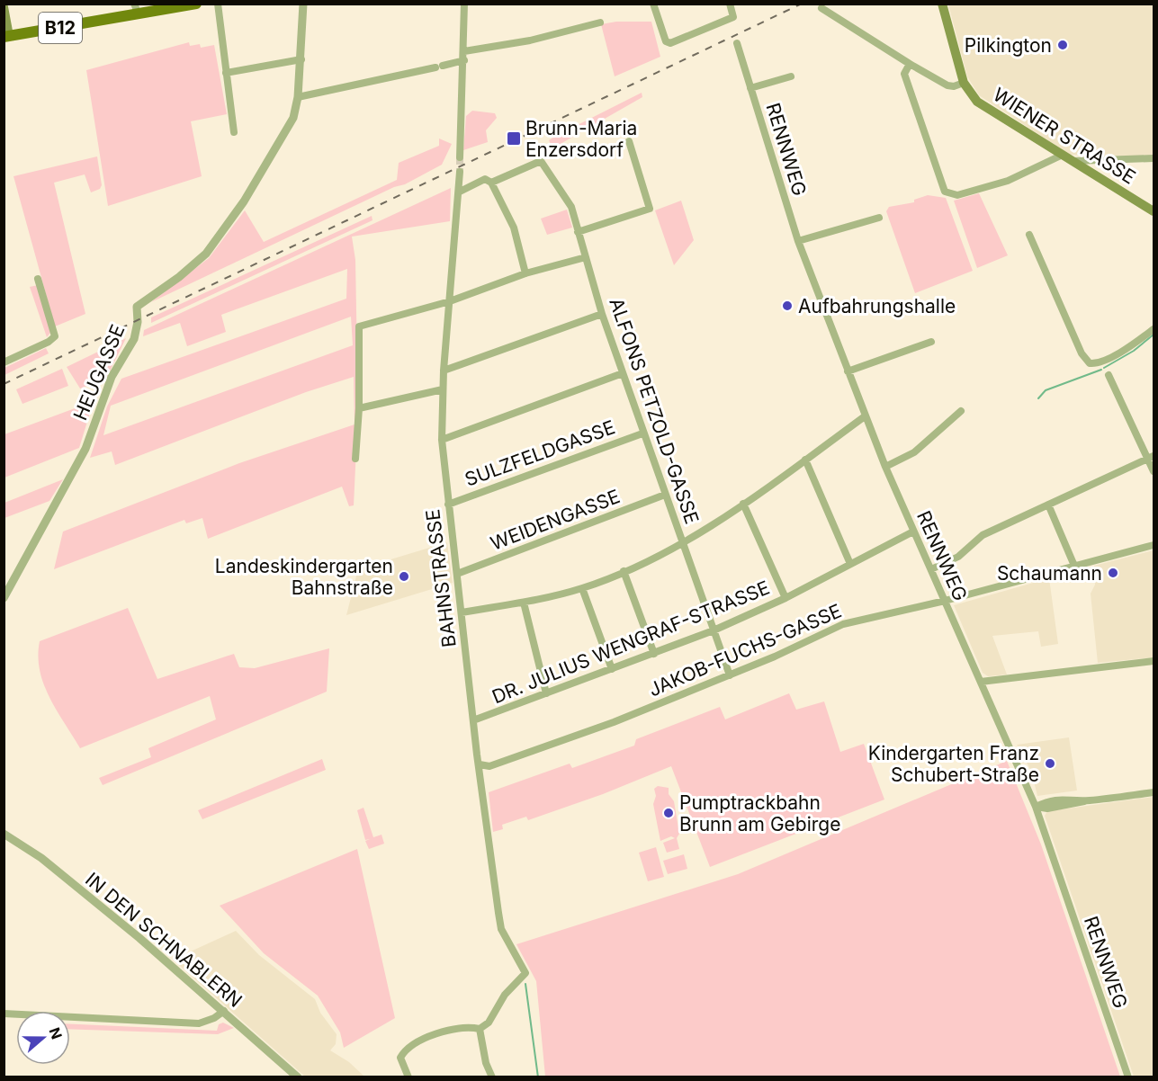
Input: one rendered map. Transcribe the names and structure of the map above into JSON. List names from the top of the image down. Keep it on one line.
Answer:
{"streets":{"main road":["B12","WIENER STRASSE"],"street":["RENNWEG","HEUGASSE","ALFONS PETZOLD-GASSE","SULZFELDGASSE","WEIDENGASSE","BAHNSTRASSE","DR. JULIUS WENGRAF-STRASSE","JAKOB-FUCHS-GASSE","IN DEN SCHNABLERN"]},"crossings":[["RENNWEG","DR. JULIUS WENGRAF-STRASSE"],["RENNWEG","JAKOB-FUCHS-GASSE"],["ALFONS PETZOLD-GASSE","SULZFELDGASSE"],["ALFONS PETZOLD-GASSE","WEIDENGASSE"],["ALFONS PETZOLD-GASSE","DR. JULIUS WENGRAF-STRASSE"],["ALFONS PETZOLD-GASSE","JAKOB-FUCHS-GASSE"],["SULZFELDGASSE","BAHNSTRASSE"],["WEIDENGASSE","BAHNSTRASSE"],["BAHNSTRASSE","DR. JULIUS WENGRAF-STRASSE"],["BAHNSTRASSE","JAKOB-FUCHS-GASSE"]],"places":{"other":["Pilkington","Aufbahrungshalle","Schaumann","Landeskindergarten Bahnstraße","Kindergarten Franz Schubert-Straße","Pumptrackbahn Brunn am Gebirge"],"transit":["Brunn-Maria Enzersdorf"]},"north":"right"}
